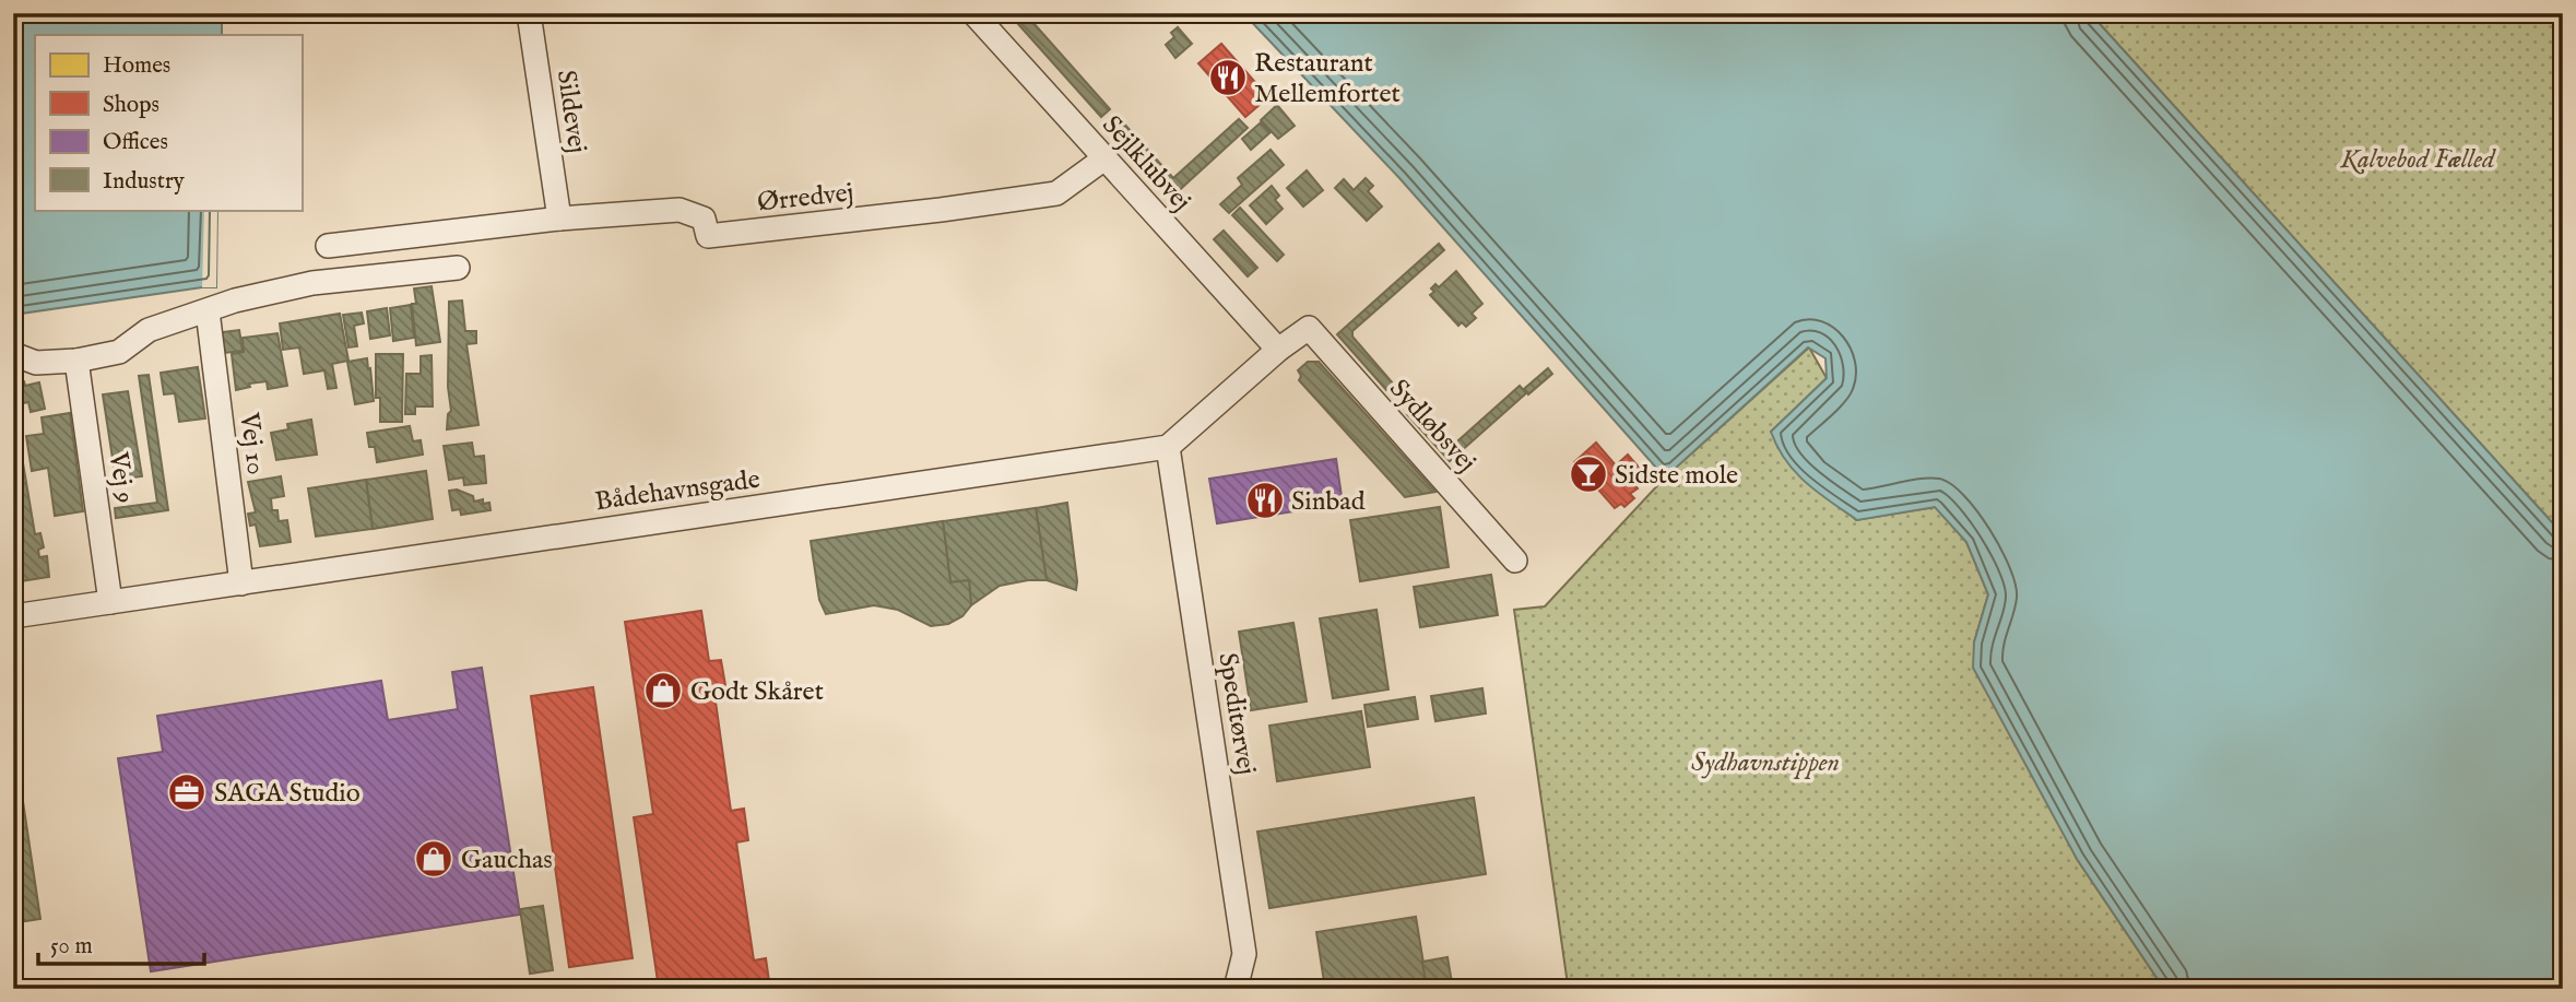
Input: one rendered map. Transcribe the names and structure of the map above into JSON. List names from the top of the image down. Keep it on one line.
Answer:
{"streets":{"street":["Sildevej","Sejlklubvej","Ørredvej","Sydløbsvej","Vej 10","Vej 9","Bådehavnsgade","Speditørvej"]},"crossings":[["Sildevej","Ørredvej"],["Sejlklubvej","Ørredvej"],["Sejlklubvej","Sydløbsvej"],["Vej 10","Bådehavnsgade"],["Vej 9","Bådehavnsgade"],["Bådehavnsgade","Speditørvej"]],"parks":["Kalvebod Fælled","Sydhavnstippen"],"places":{"restaurant":["Restaurant Mellemfortet","Sinbad"],"bar":["Sidste mole"],"shop":["Godt Skåret","Gauchas"],"office":["SAGA Studio"]},"legend":["Homes","Shops","Offices","Industry"],"scale_bar":"50 m"}
